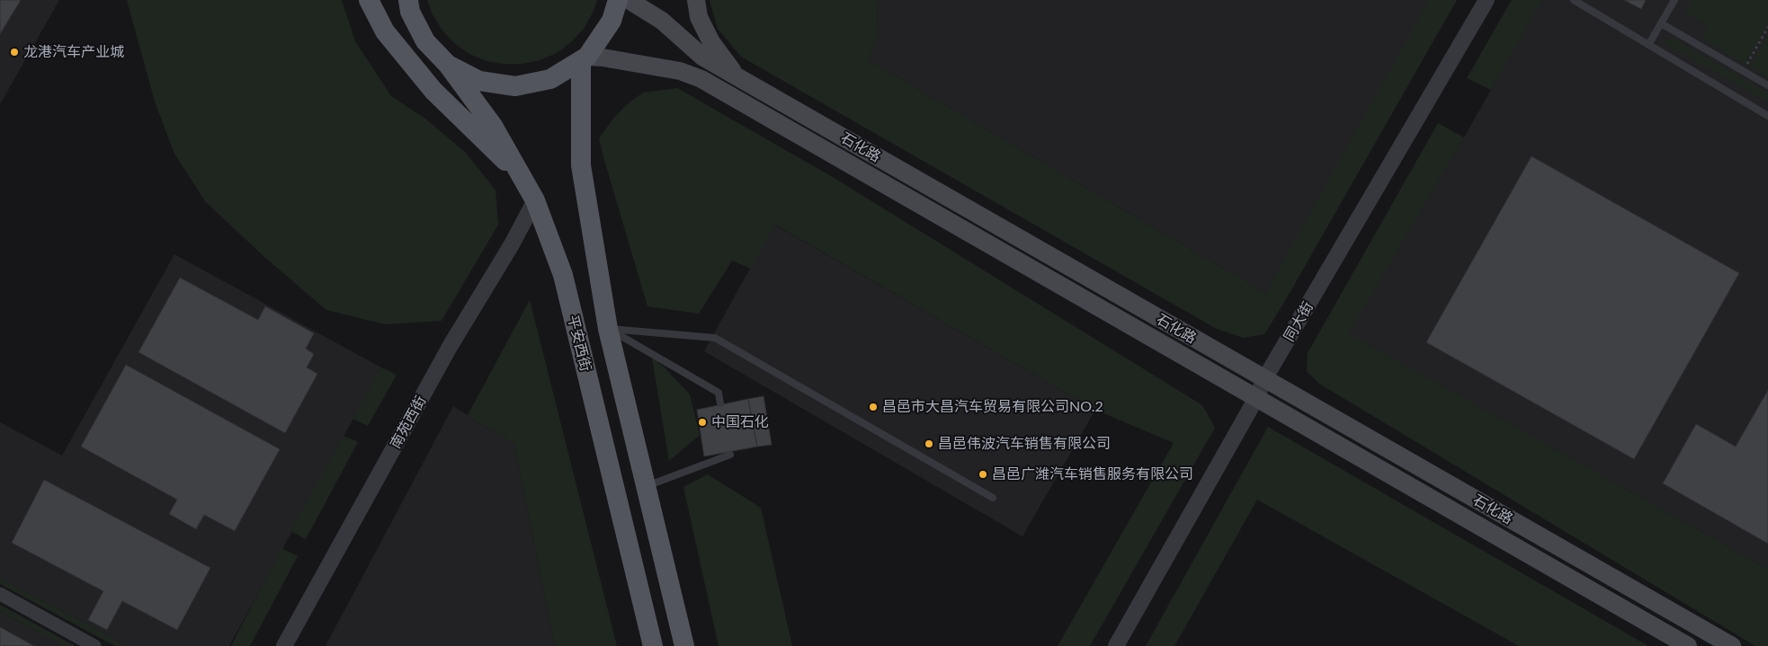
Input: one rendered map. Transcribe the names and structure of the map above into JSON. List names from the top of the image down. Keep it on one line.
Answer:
{"streets":{"main road":["石化路","平安西街"],"street":["同大街","南苑西街"]},"crossings":[["石化路","同大街"],["平安西街","南苑西街"]],"places":["龙港汽车产业城","昌邑市大昌汽车贸易有限公司NO.2","中国石化","昌邑伟波汽车销售有限公司","昌邑广潍汽车销售服务有限公司"]}
